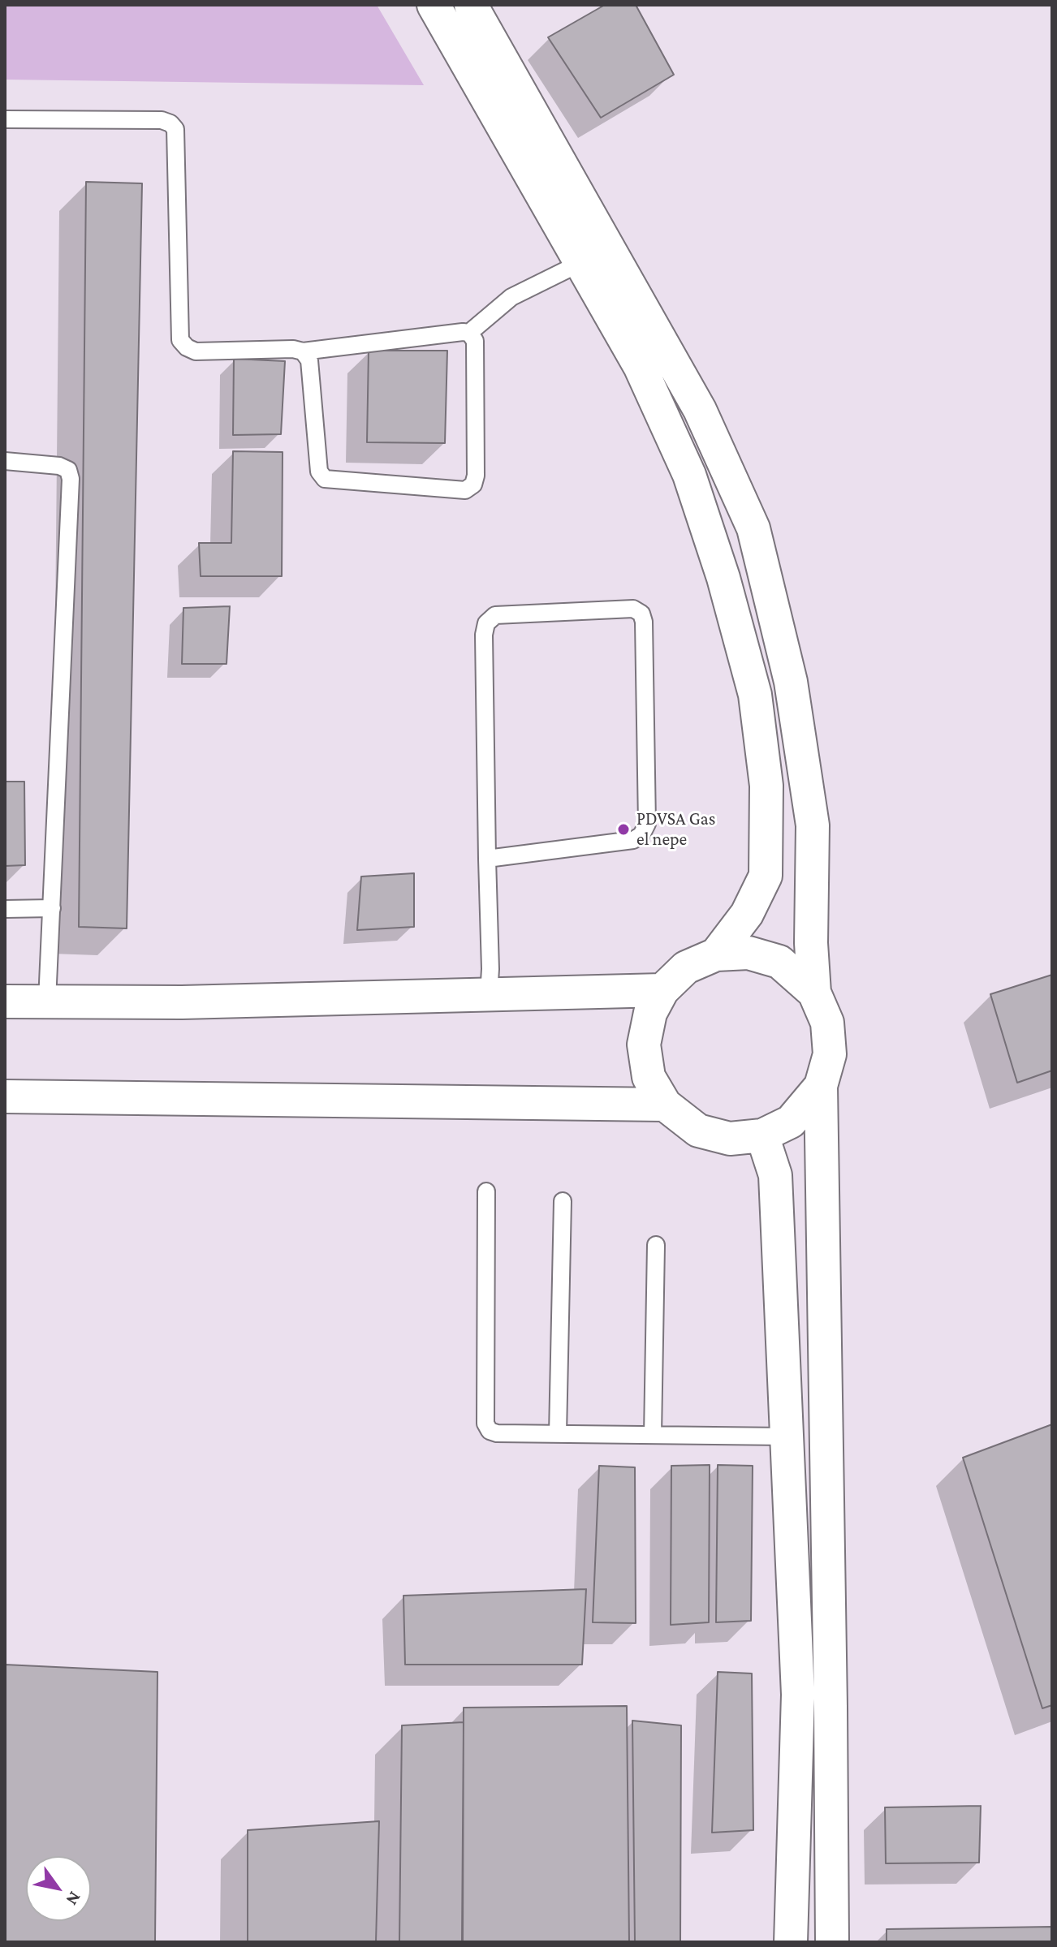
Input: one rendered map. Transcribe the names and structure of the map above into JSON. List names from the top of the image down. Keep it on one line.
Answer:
{"places":["PDVSA Gas el nepe"],"north":"bottom right"}
